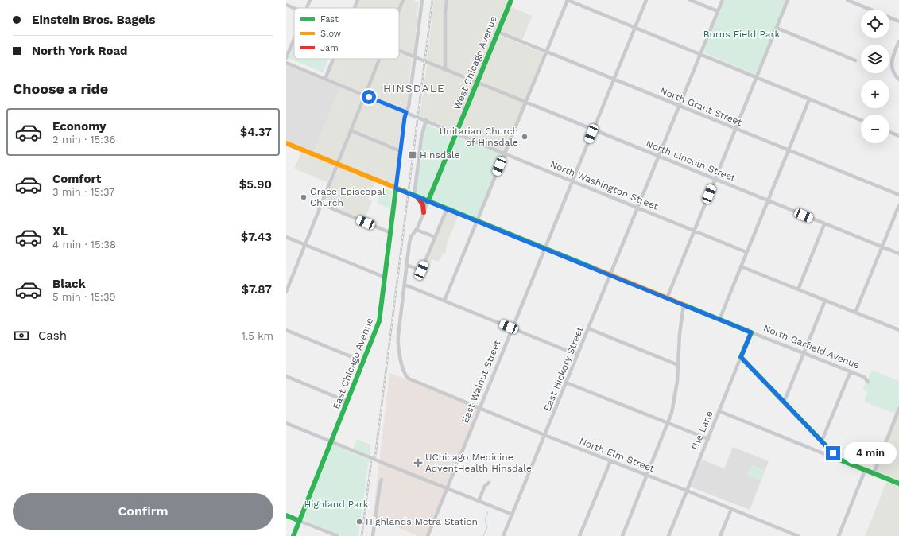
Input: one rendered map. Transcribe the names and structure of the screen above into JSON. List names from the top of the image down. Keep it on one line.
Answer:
{"streets":{"main road":["West Chicago Avenue","North Garfield Avenue","East Chicago Avenue","The Lane"],"street":["North Grant Street","North Lincoln Street","North Washington Street","East Hickory Street","East Walnut Street","North Elm Street"]},"crossings":[["West Chicago Avenue","North Grant Street"],["West Chicago Avenue","North Lincoln Street"],["West Chicago Avenue","North Washington Street"],["North Grant Street","East Hickory Street"],["North Grant Street","East Walnut Street"],["North Lincoln Street","East Hickory Street"],["North Lincoln Street","East Walnut Street"],["North Washington Street","East Hickory Street"],["North Washington Street","East Walnut Street"],["North Garfield Avenue","East Chicago Avenue"],["North Garfield Avenue","East Hickory Street"],["North Garfield Avenue","East Walnut Street"],["North Garfield Avenue","The Lane"],["North Garfield Avenue","North Elm Street"],["East Hickory Street","North Elm Street"],["East Walnut Street","North Elm Street"],["The Lane","North Elm Street"]],"districts":["HINSDALE"],"parks":["Burns Field Park","Highland Park"],"places":{"other":["Unitarian Church of Hinsdale","Grace Episcopal Church","Highlands Metra Station"],"transit":["Hinsdale"],"health":["UChicago Medicine AdventHealth Hinsdale"]},"legend":["Fast","Slow","Jam"],"page":{"banner":["Einstein Bros. Bagels","North York Road"],"map_buttons":["+","−"],"heading":"Choose a ride","list":[{"name":"Economy","note":"2 min · 15:36","value":"$4.37"},{"name":"Comfort","note":"3 min · 15:37","value":"$5.90"},{"name":"XL","note":"4 min · 15:38","value":"$7.43"},{"name":"Black","note":"5 min · 15:39","value":"$7.87"}],"pay":["Cash","1.5 km"],"bubble":"4 min","buttons":"Confirm"}}
